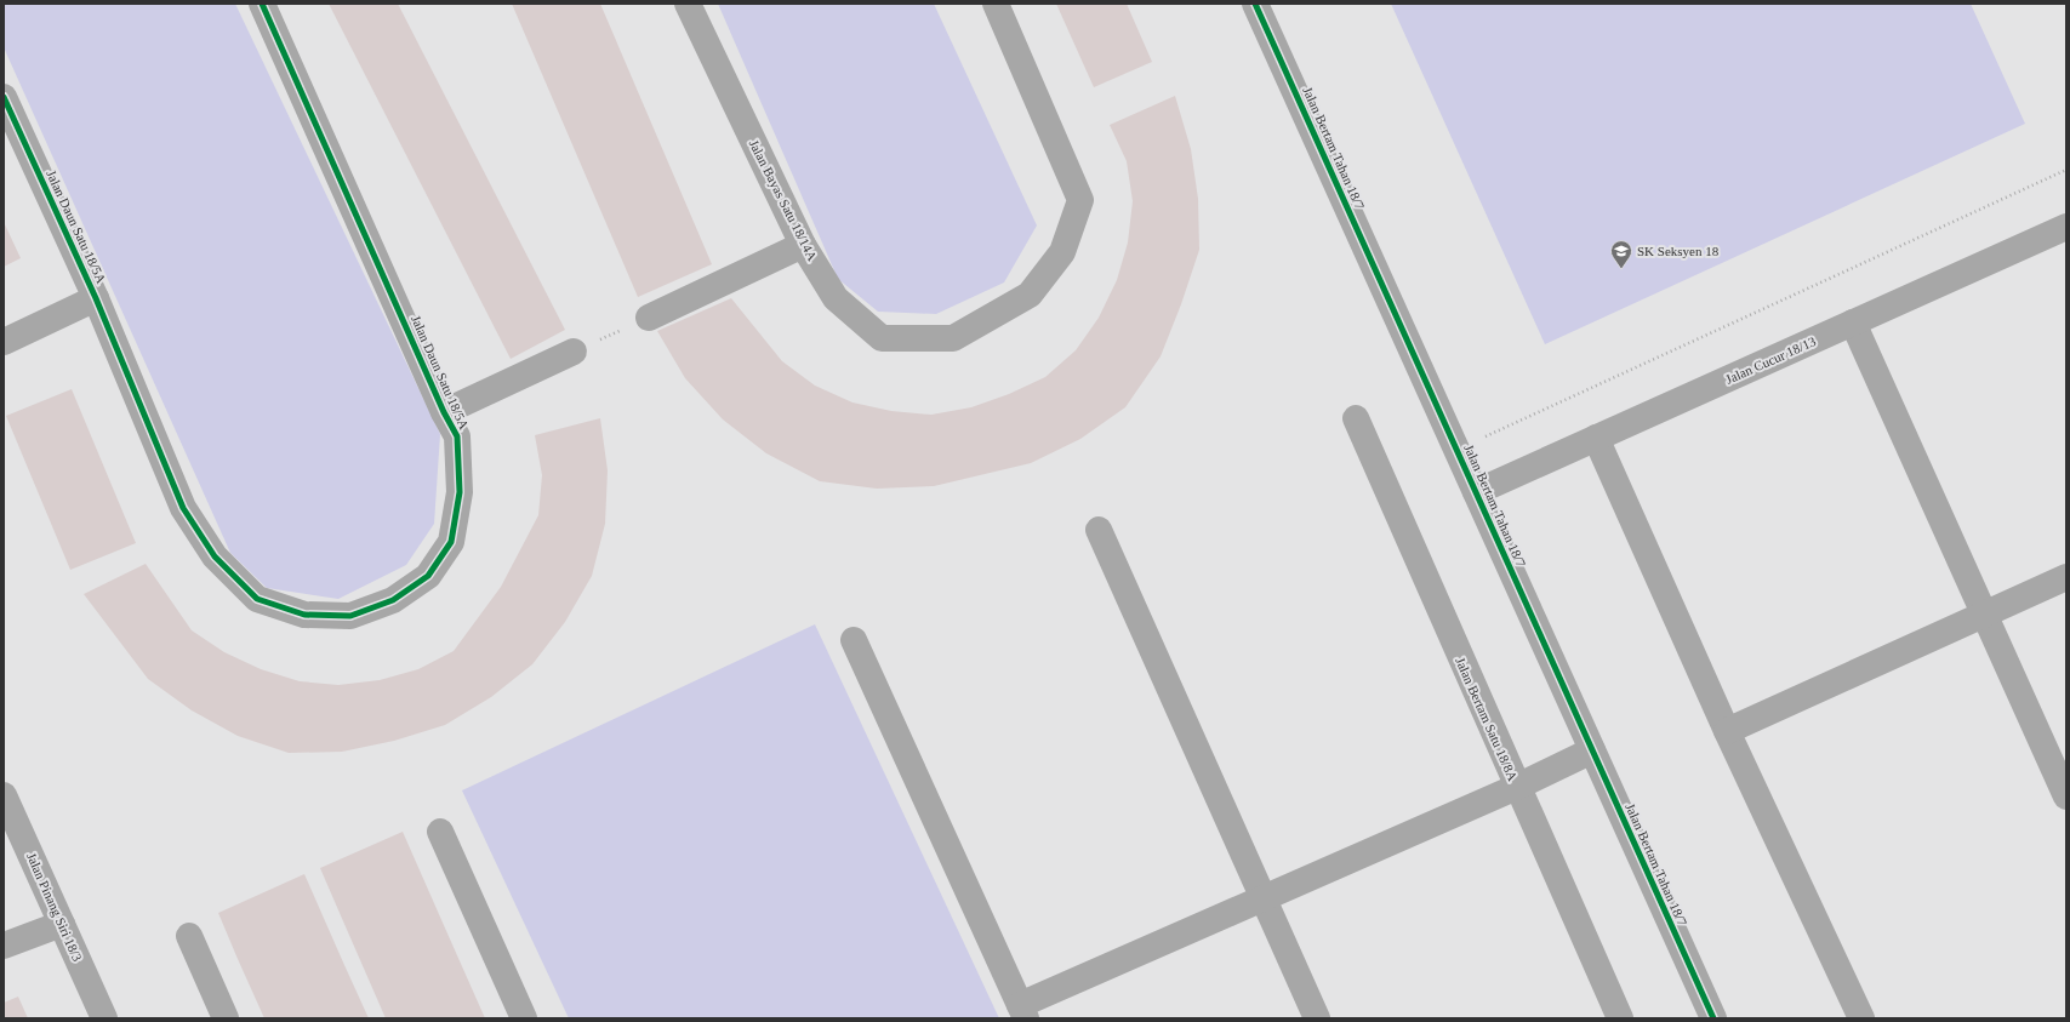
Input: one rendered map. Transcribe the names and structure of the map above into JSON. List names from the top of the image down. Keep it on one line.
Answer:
{"streets":{"street":["Jalan Bertam Tahan 18/7","Jalan Bayas Satu 18/14A","Jalan Daun Satu 18/5A","Jalan Cucur 18/13","Jalan Bertam Satu 18/8A","Jalan Pinang Siri 18/3"]},"crossings":[["Jalan Bertam Tahan 18/7","Jalan Cucur 18/13"]],"places":{"school or university":["SK Seksyen 18"]}}
